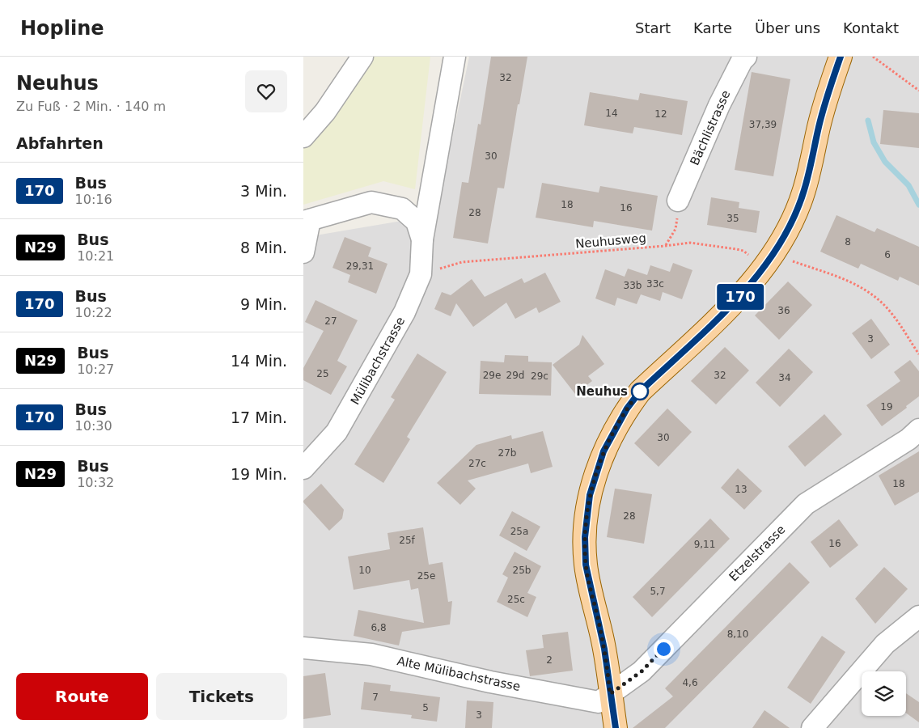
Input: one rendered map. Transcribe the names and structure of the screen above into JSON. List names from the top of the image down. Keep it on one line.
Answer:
{"streets":{"street":["Bächlistrasse","Mülibachstrasse","Etzelstrasse","Alte Mülibachstrasse"],"path":["Neuhusweg"]},"crossings":[["Neuhusweg","Mülibachstrasse"],["Etzelstrasse","Alte Mülibachstrasse"]],"places":["Neuhus"],"lines":["bus line 170"],"house_numbers":["32","14","12","37,39","30","18","16","28","35","8","6","29,31","33c","33b","36","27","3","25","29e","29d","32","29c","34","19","30","27b","27c","18","13","28","25a","25f","16","9,11","10","25b","25e","5,7","25c","6,8","8,10","2","4,6","7","5","3"],"page":{"header":"Hopline","nav":["Start","Karte","Über uns","Kontakt"],"heading":[["Neuhus","Zu Fuß · 2 Min. · 140 m"],"Abfahrten"],"on_map":"170","list":[{"mark":"170","name":"Bus","note":"10:16","value":"3 Min."},{"mark":"N29","name":"Bus","note":"10:21","value":"8 Min."},{"mark":"170","name":"Bus","note":"10:22","value":"9 Min."},{"mark":"N29","name":"Bus","note":"10:27","value":"14 Min."},{"mark":"170","name":"Bus","note":"10:30","value":"17 Min."},{"mark":"N29","name":"Bus","note":"10:32","value":"19 Min."}],"buttons":["Route","Tickets"]}}
